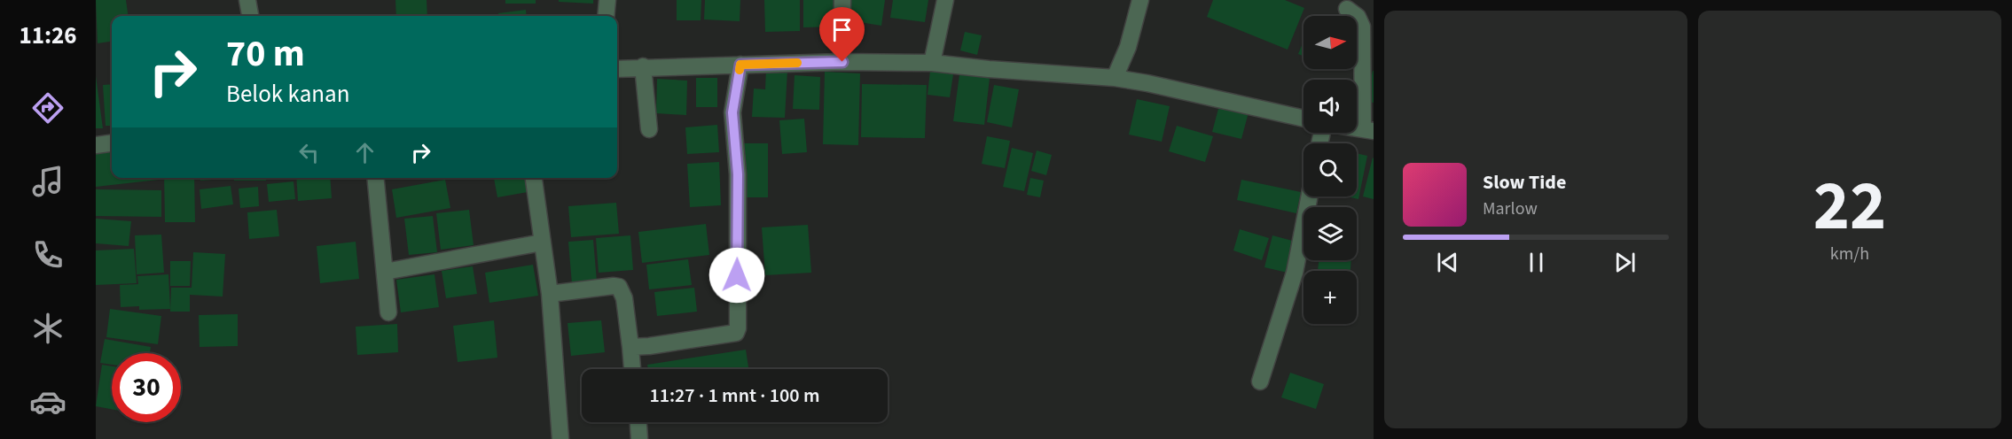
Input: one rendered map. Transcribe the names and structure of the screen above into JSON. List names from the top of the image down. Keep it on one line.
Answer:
{"north":"right","page":{"tabs":"11:26","tile":["22","km/h"],"map_buttons":"+","turn":["70 m","Belok kanan"],"song":["Slow Tide","Marlow"],"limit":"30","trip":"11:27 · 1 mnt · 100 m"}}
